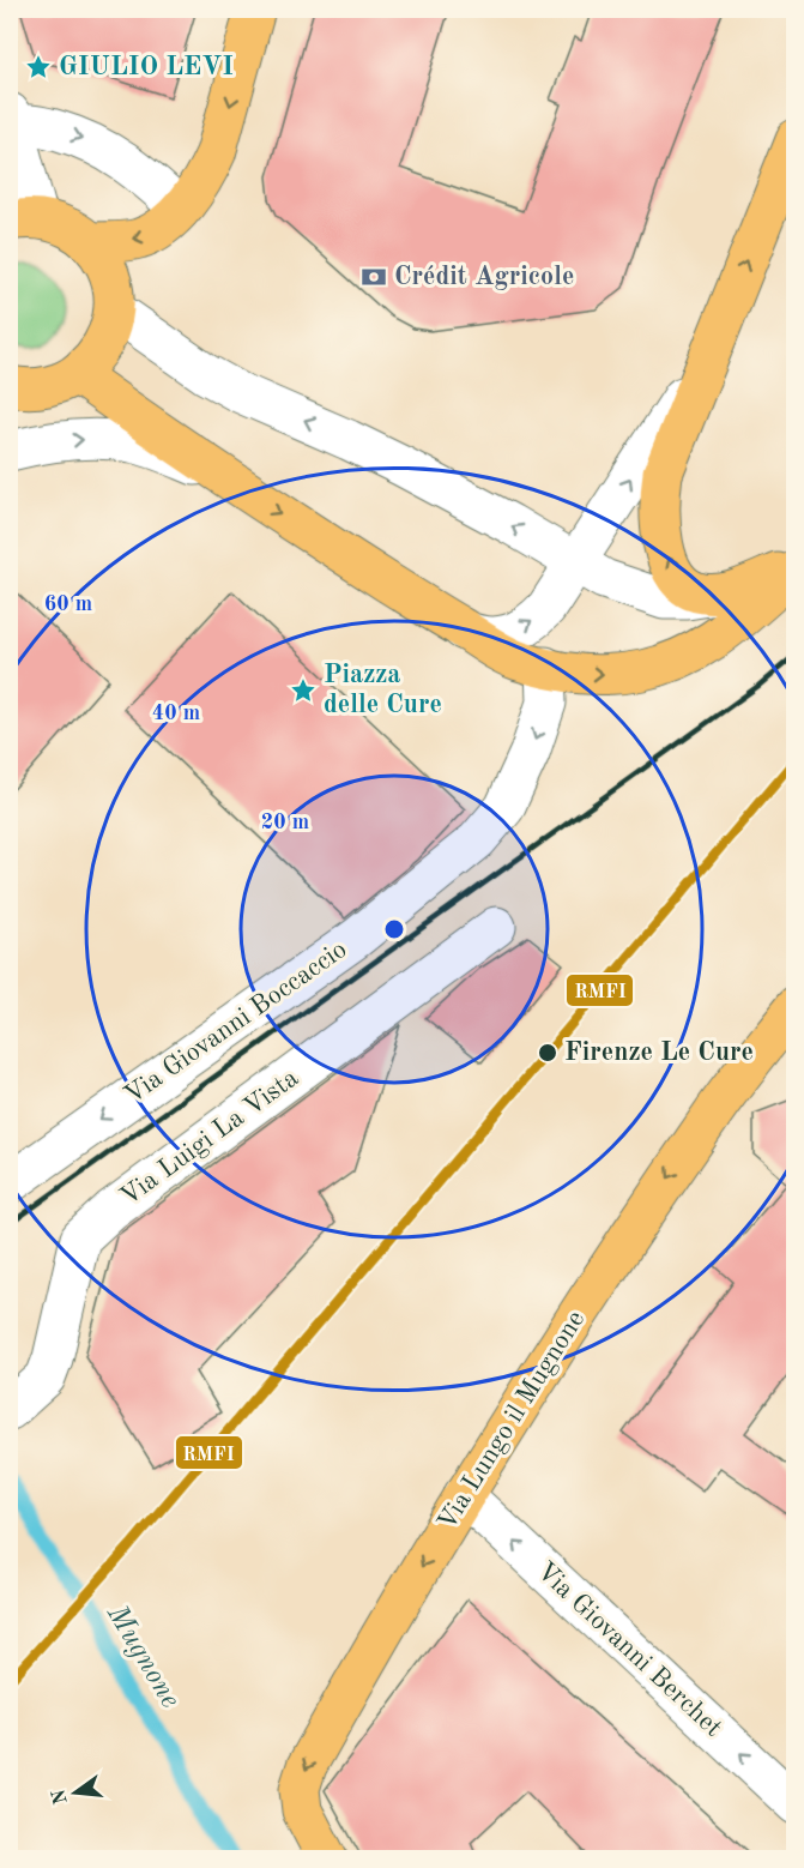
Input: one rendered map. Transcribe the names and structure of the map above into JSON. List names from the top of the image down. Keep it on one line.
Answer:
{"streets":{"main road":["Via Lungo il Mugnone"],"street":["Via Giovanni Boccaccio","Via Luigi La Vista","Via Giovanni Berchet"]},"crossings":[["Via Lungo il Mugnone","Via Giovanni Berchet"]],"one_way":["Via Giovanni Boccaccio","Via Lungo il Mugnone","Via Giovanni Berchet"],"water":["Mugnone"],"places":{"place":["GIULIO LEVI","Piazza delle Cure"],"bank":["Crédit Agricole"],"other":["Firenze Le Cure"]},"lines":["transit line RMFI"],"north":"left","rings":["60 m","40 m","20 m"]}
